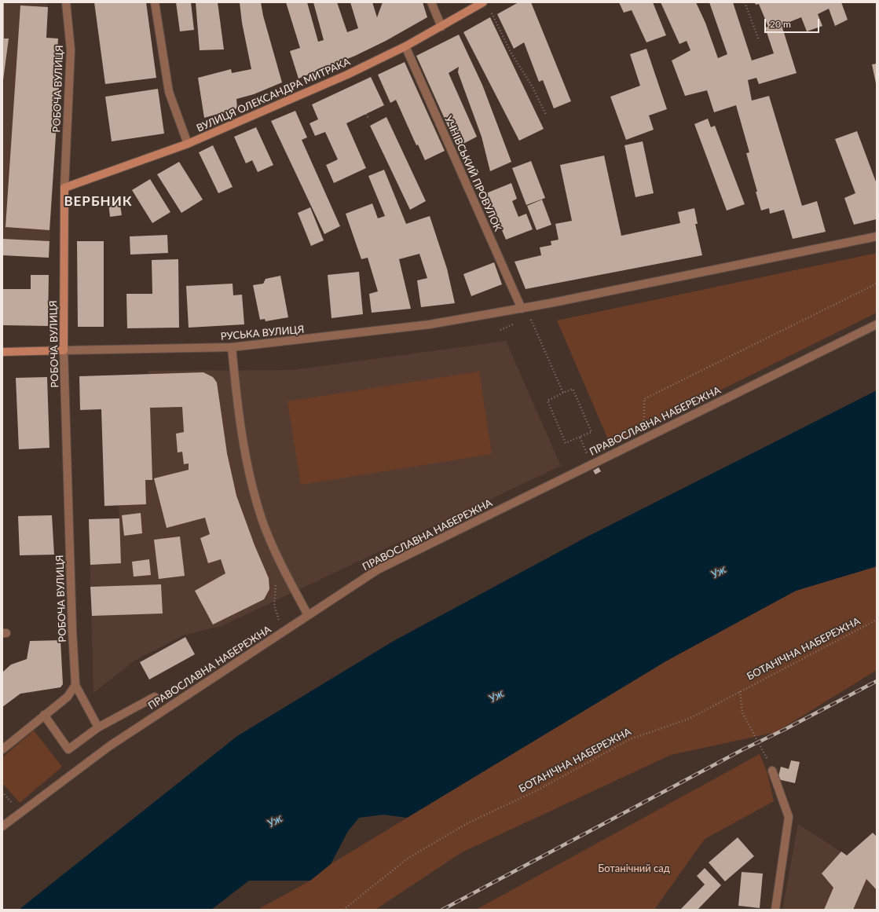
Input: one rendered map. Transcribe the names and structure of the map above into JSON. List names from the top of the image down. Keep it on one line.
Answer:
{"streets":{"main road":["РОБОЧА ВУЛИЦЯ","ВУЛИЦЯ ОЛЕКСАНДРА МИТРАКА","РУСЬКА ВУЛИЦЯ"],"street":["УЧНІВСЬКИЙ ПРОВУЛОК","ПРАВОСЛАВНА НАБЕРЕЖНА"],"path":["БОТАНІЧНА НАБЕРЕЖНА"]},"crossings":[["РОБОЧА ВУЛИЦЯ","ВУЛИЦЯ ОЛЕКСАНДРА МИТРАКА"],["РОБОЧА ВУЛИЦЯ","РУСЬКА ВУЛИЦЯ"],["ВУЛИЦЯ ОЛЕКСАНДРА МИТРАКА","УЧНІВСЬКИЙ ПРОВУЛОК"],["УЧНІВСЬКИЙ ПРОВУЛОК","РУСЬКА ВУЛИЦЯ"]],"districts":["ВЕРБНИК"],"water":["Уж"],"parks":["Ботанічний сад"],"scale_bar":"20 m"}
